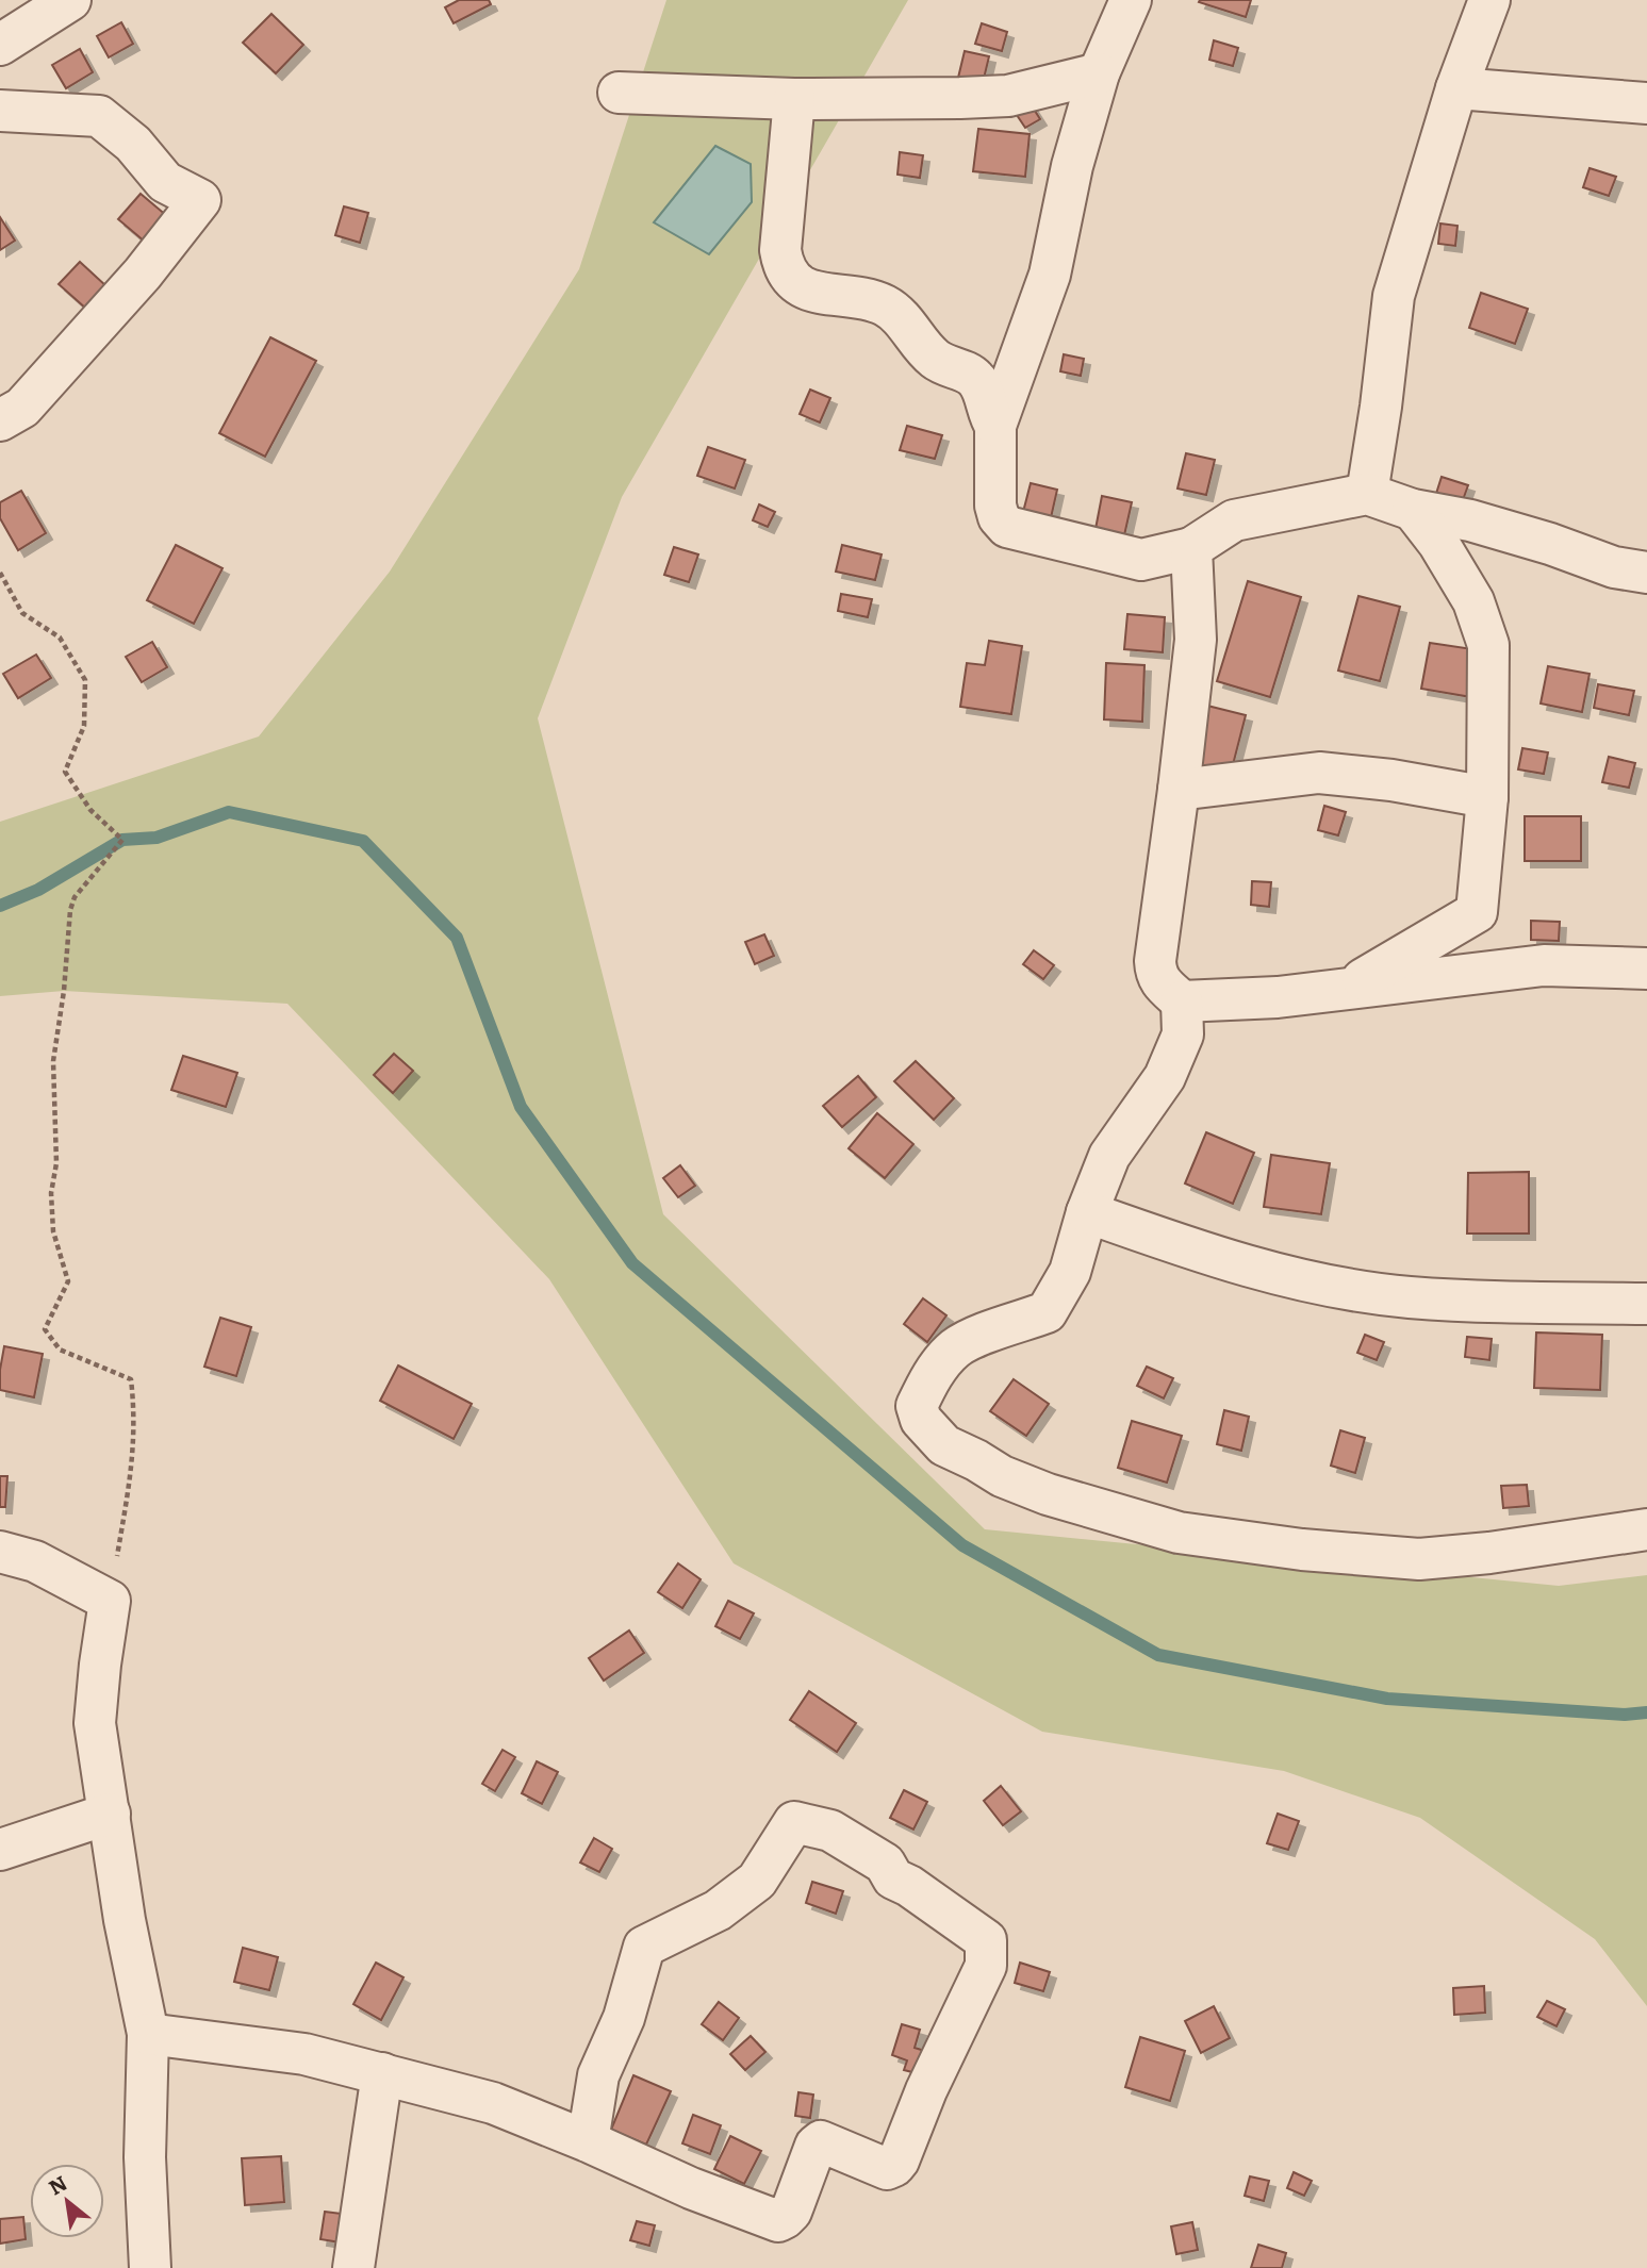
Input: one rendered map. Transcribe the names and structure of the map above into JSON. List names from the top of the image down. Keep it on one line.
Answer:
{"north":"top left"}
